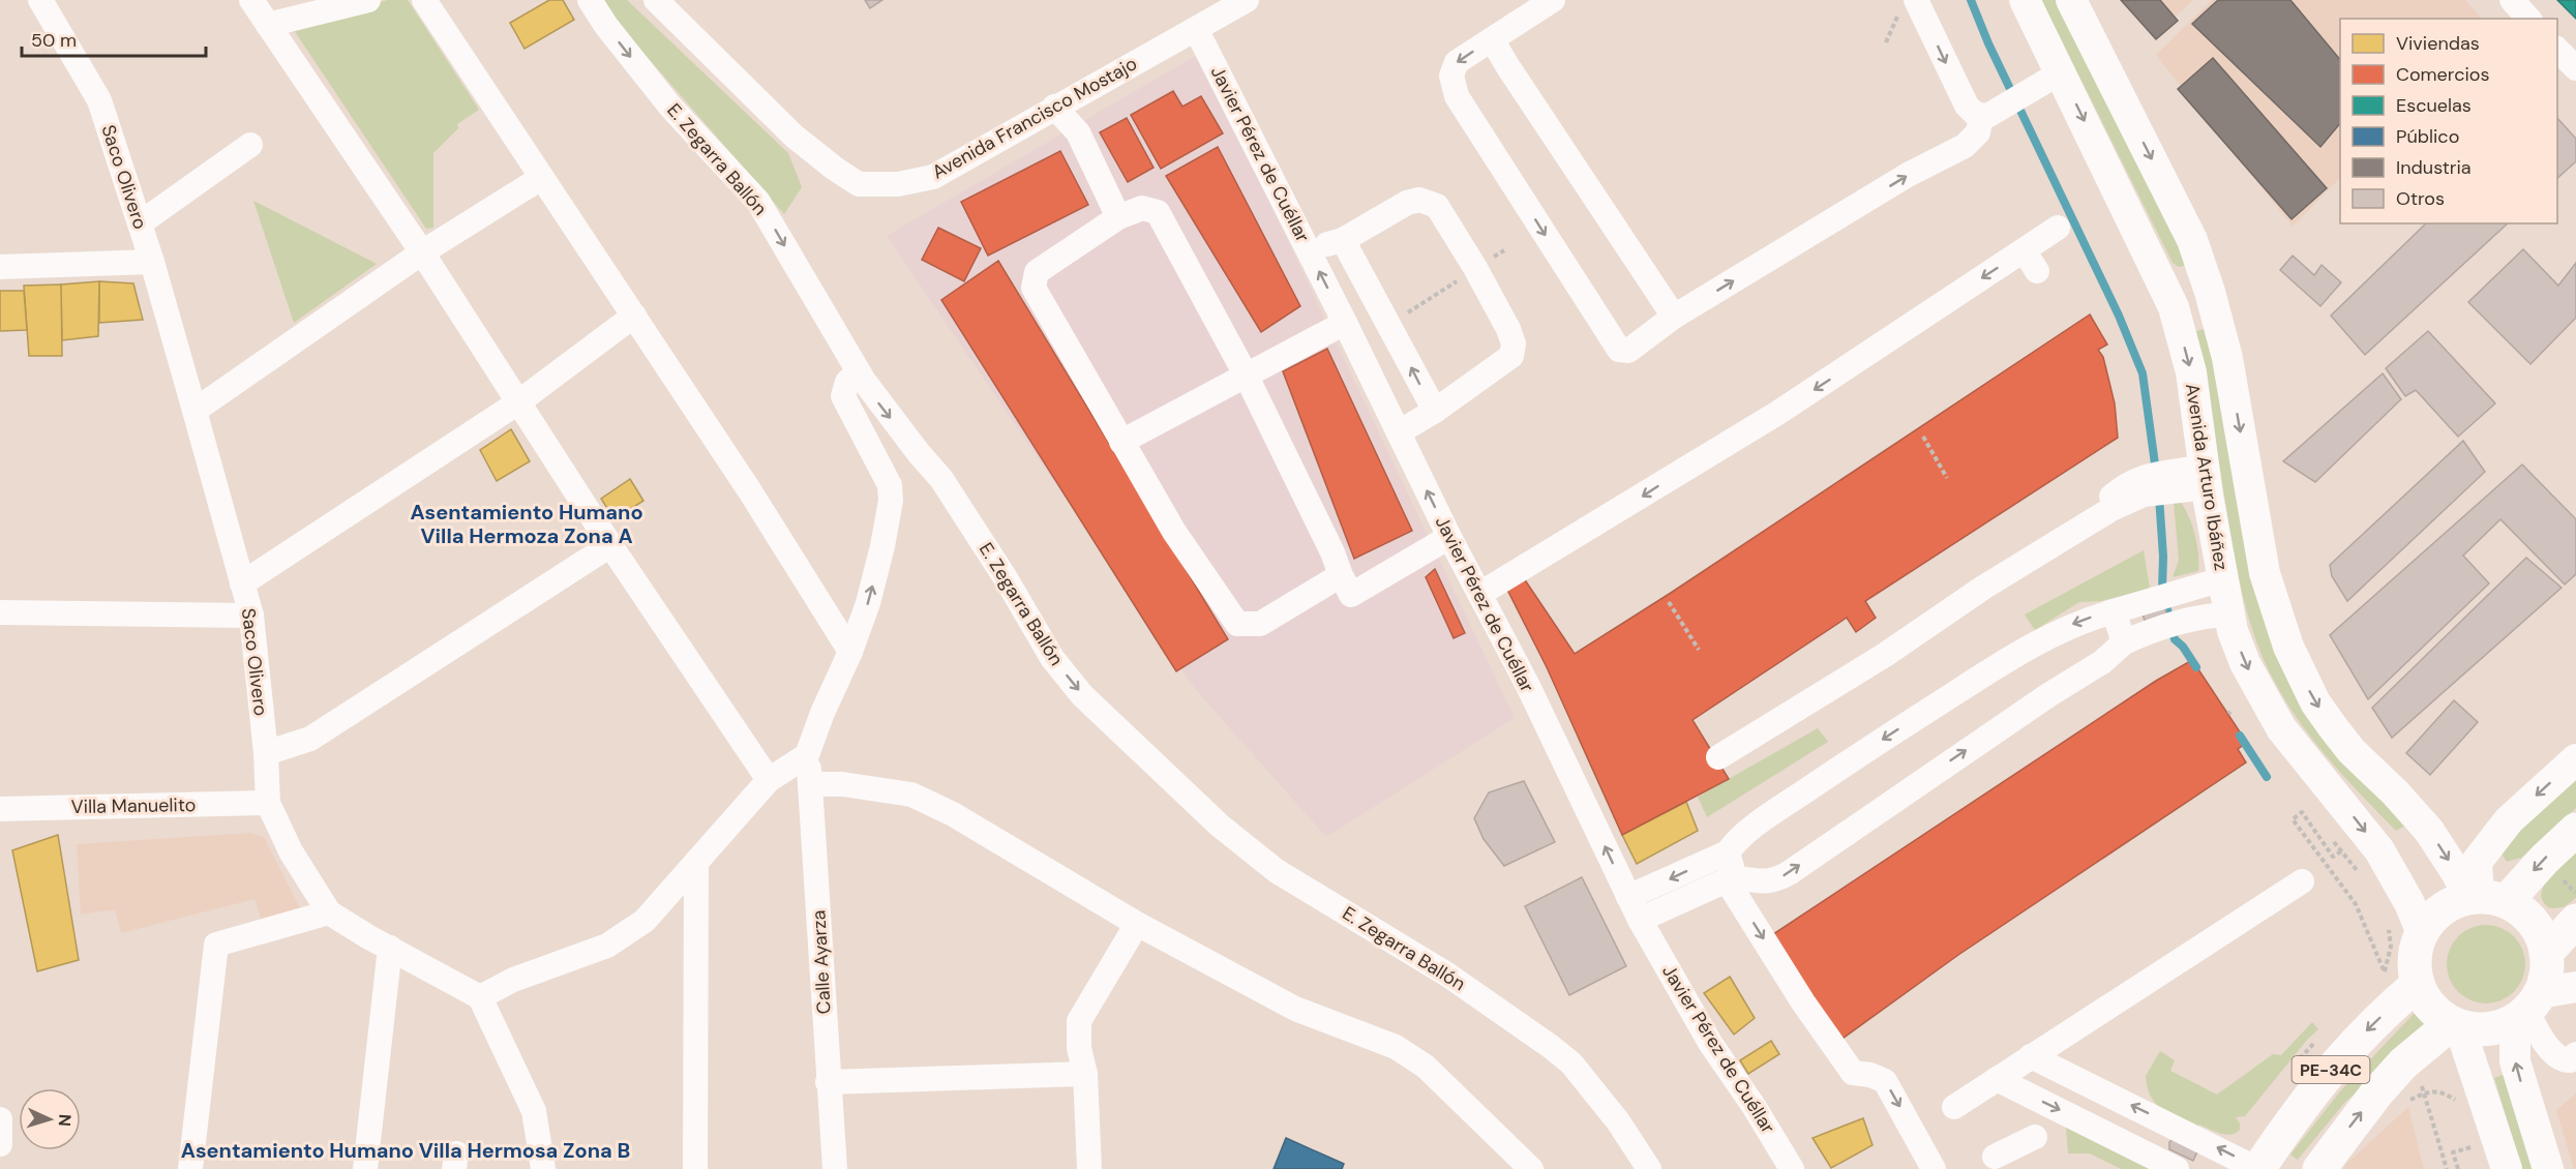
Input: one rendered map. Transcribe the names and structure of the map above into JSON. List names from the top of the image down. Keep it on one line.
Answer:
{"streets":{"highway":["PE-34C"],"main road":["Avenida Arturo Ibáñez"],"street":["Avenida Francisco Mostajo","Javier Pérez de Cuéllar","E. Zegarra Ballón","Saco Olivero","Villa Manuelito","Calle Ayarza"]},"crossings":[["Avenida Francisco Mostajo","Javier Pérez de Cuéllar"],["Saco Olivero","Villa Manuelito"],["Avenida Arturo Ibáñez","PE-34C"]],"districts":["Asentamiento Humano Villa Hermoza Zona A","Asentamiento Humano Villa Hermosa Zona B"],"legend":["Viviendas","Comercios","Escuelas","Público","Industria","Otros"],"scale_bar":"50 m","north":"right"}
